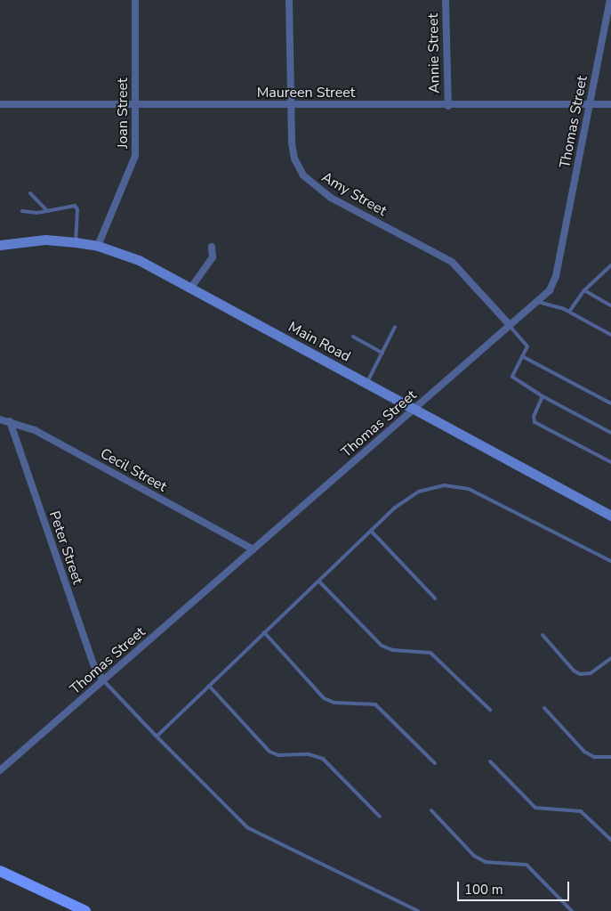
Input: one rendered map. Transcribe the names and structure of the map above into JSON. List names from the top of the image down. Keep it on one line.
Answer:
{"streets":{"main road":["Main Road"],"street":["Annie Street","Maureen Street","Joan Street","Thomas Street","Amy Street","Cecil Street","Peter Street"]},"crossings":[["Annie Street","Maureen Street"],["Maureen Street","Joan Street"],["Maureen Street","Thomas Street"],["Maureen Street","Amy Street"],["Joan Street","Main Road"],["Thomas Street","Amy Street"],["Thomas Street","Main Road"],["Thomas Street","Cecil Street"],["Thomas Street","Peter Street"],["Cecil Street","Peter Street"]],"scale_bar":"100 m"}
